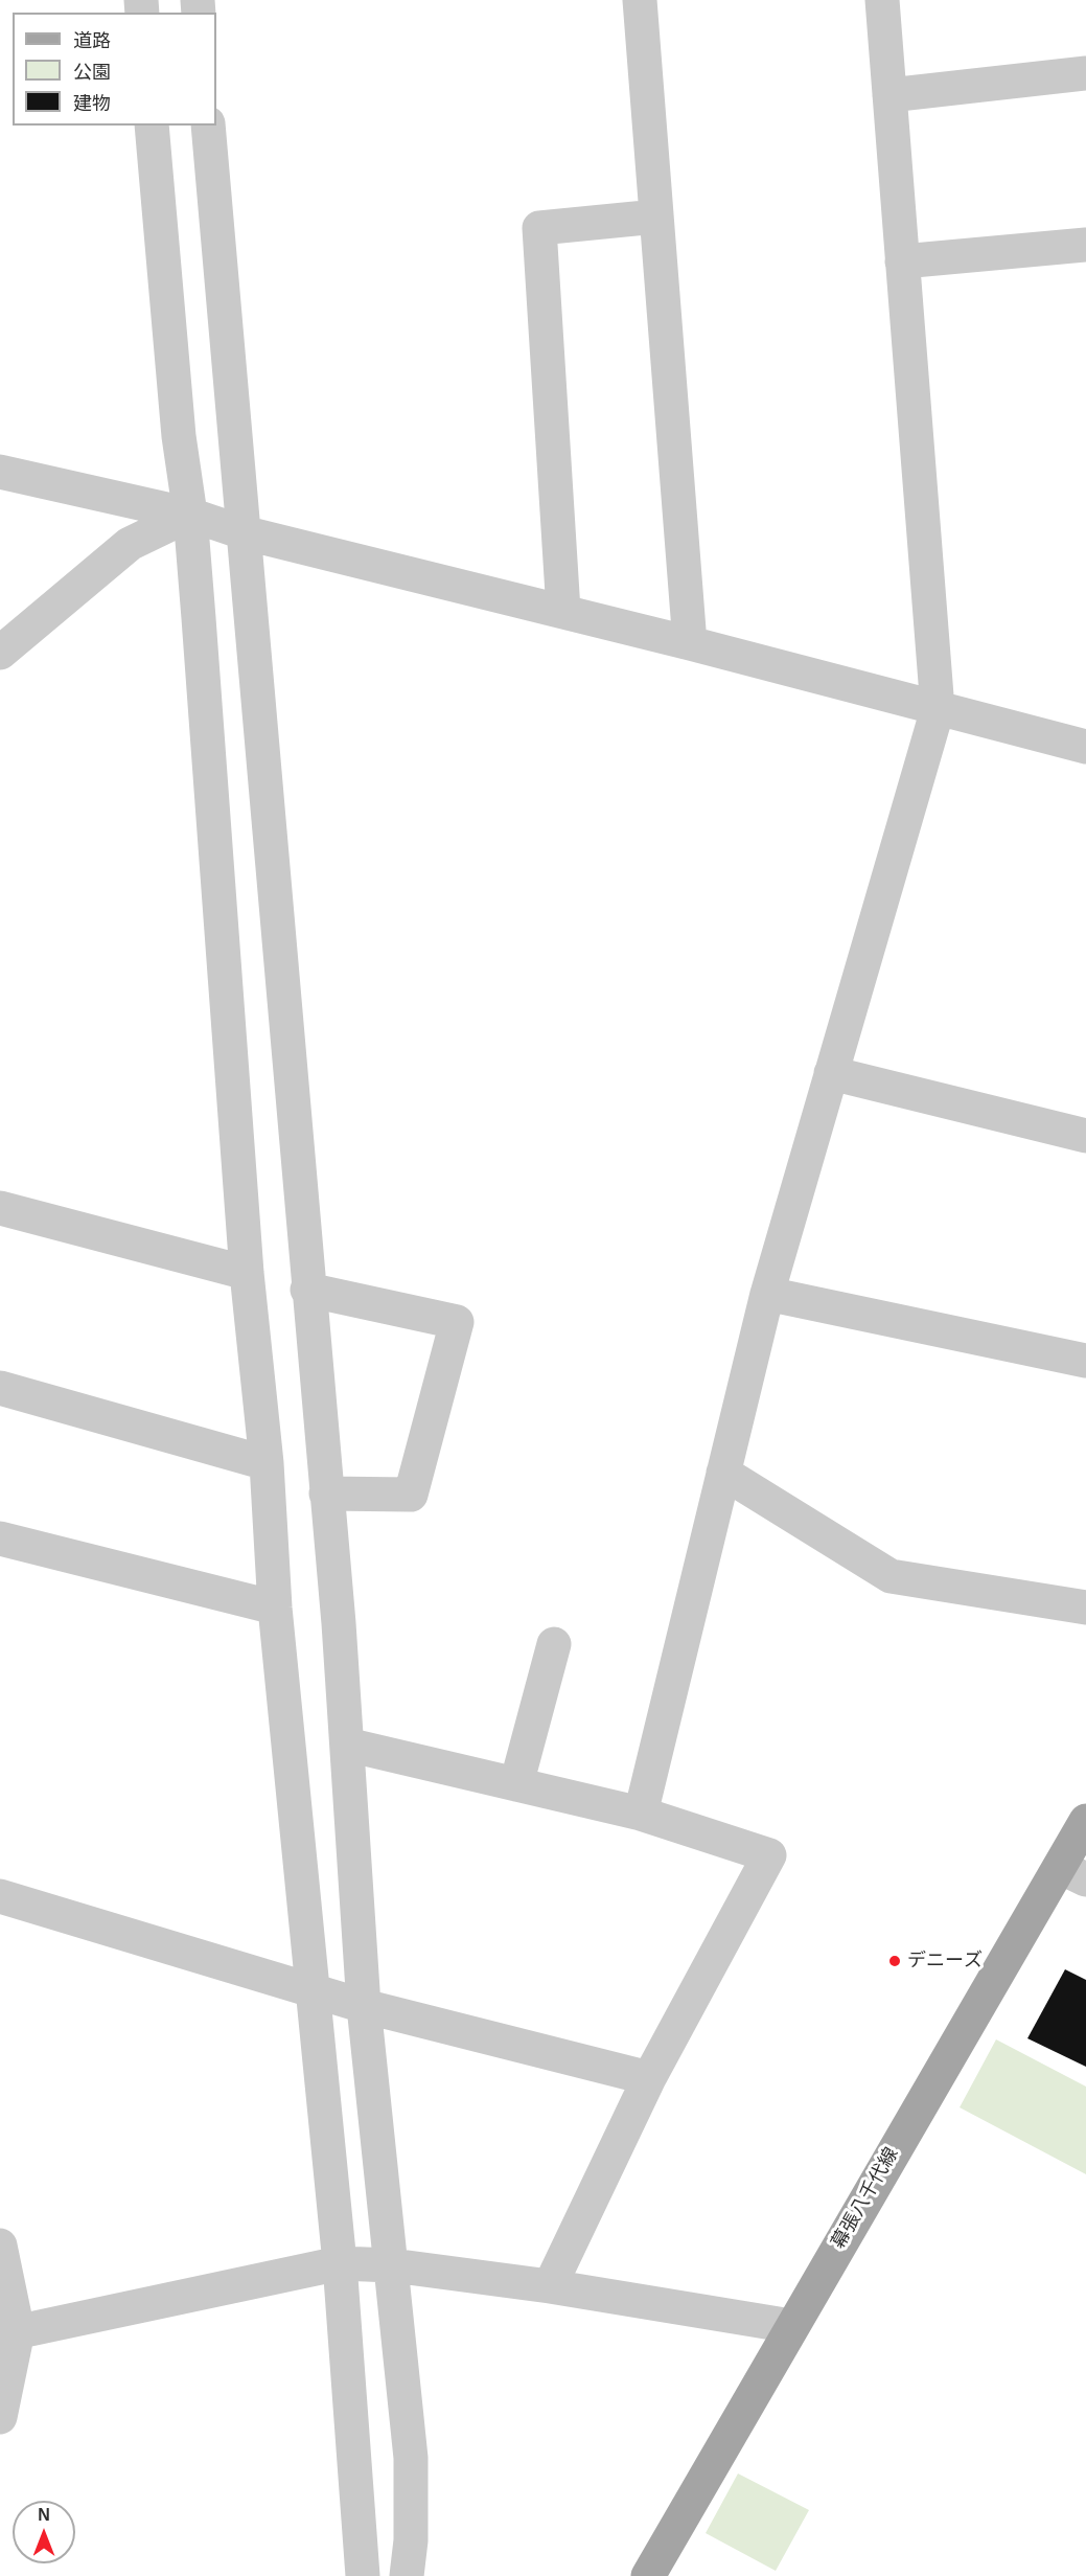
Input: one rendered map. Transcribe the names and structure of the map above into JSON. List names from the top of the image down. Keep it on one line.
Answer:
{"streets":{"main road":["幕張八千代線"]},"places":["デニーズ"],"legend":["道路","公園","建物"],"north":"top"}
